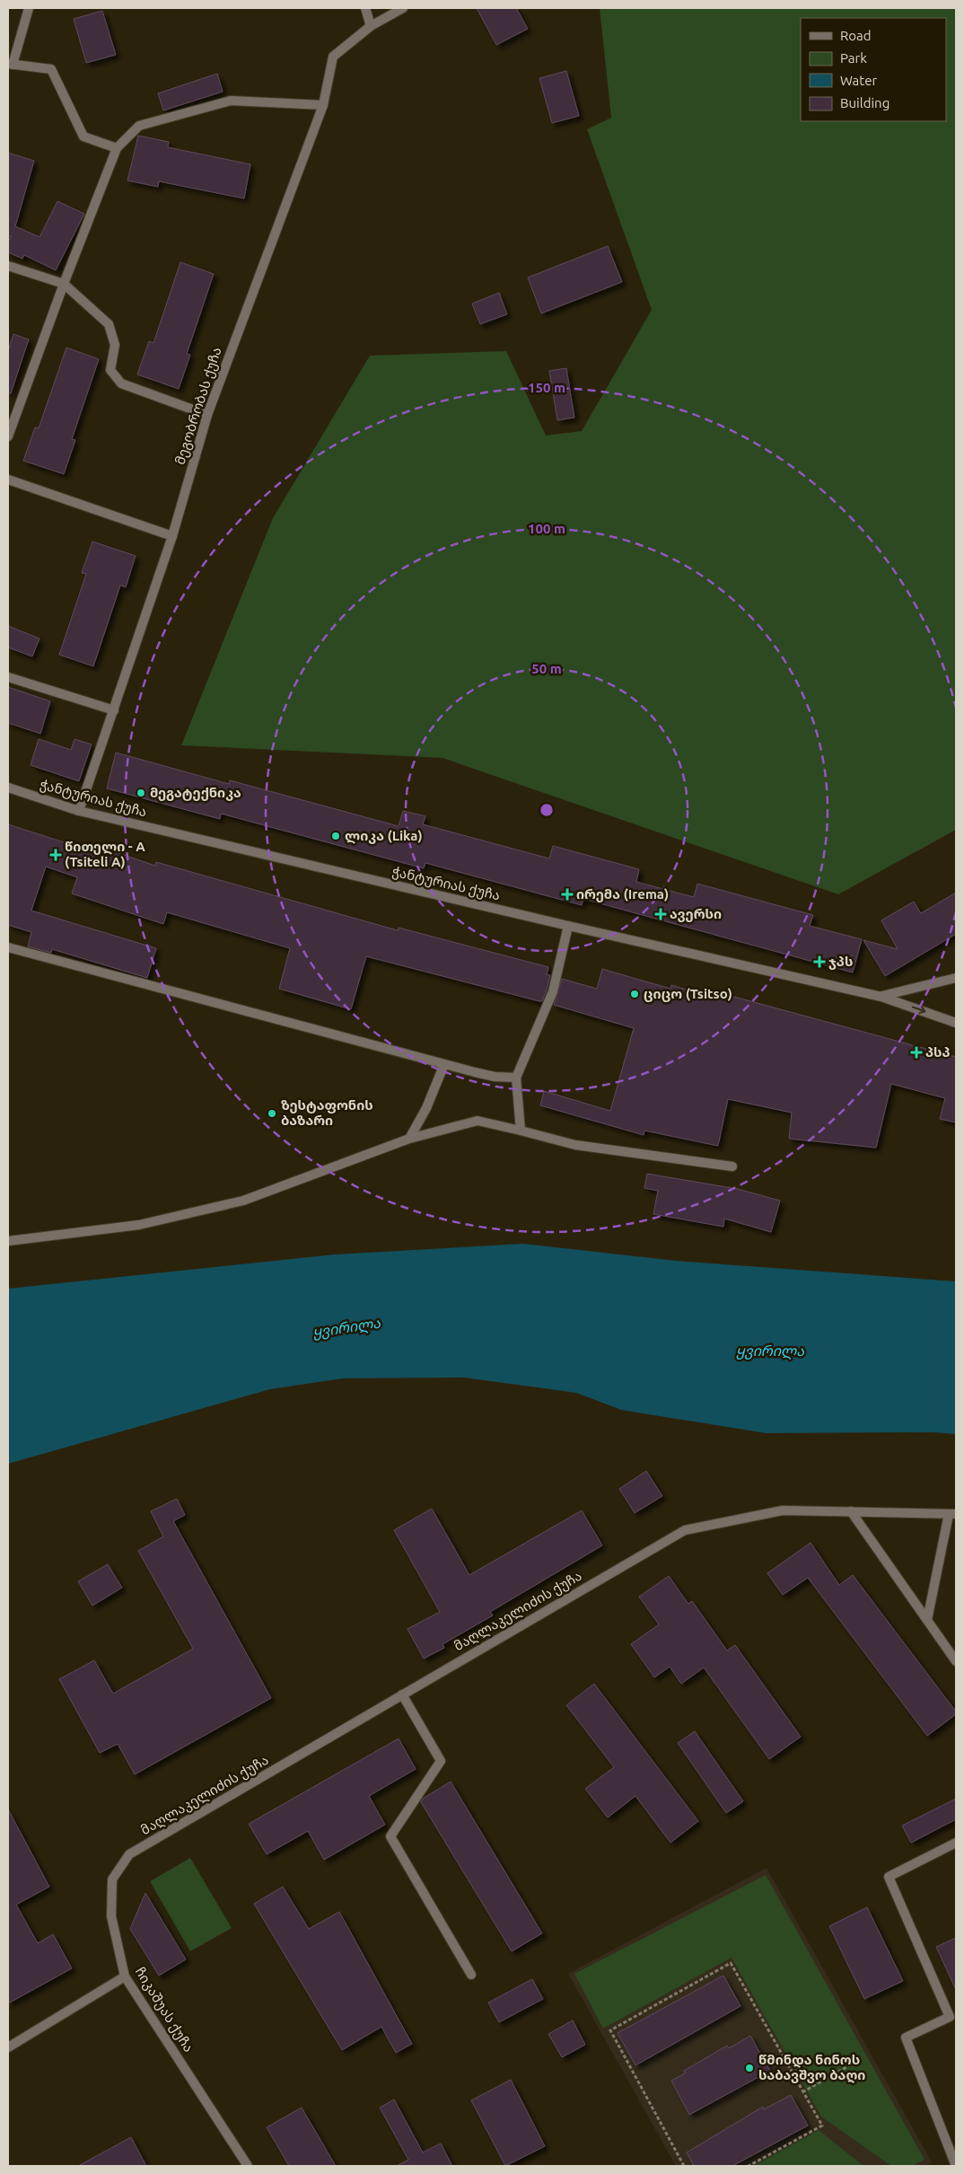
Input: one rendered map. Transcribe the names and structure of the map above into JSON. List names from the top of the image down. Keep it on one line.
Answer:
{"streets":{"street":["მეგობრობას ქუჩა","ჭანტურიას ქუჩა","მაღლაკელიძის ქუჩა","ჩიკაშუას ქუჩა"]},"crossings":[["მეგობრობას ქუჩა","ჭანტურიას ქუჩა"],["მაღლაკელიძის ქუჩა","ჩიკაშუას ქუჩა"]],"water":["ყვირილა"],"places":{"other":["მეგატექნიკა","ლიკა (Lika)","ციცო (Tsitso)","ზესტაფონის ბაზარი","წმინდა ნინოს საბავშვო ბაღი"],"health":["წითელი - A (Tsiteli A)","ირემა (Irema)","ავერსი","ჯპს","პსპ"]},"legend":["Road","Park","Water","Building"],"rings":["150 m","100 m","50 m"]}
